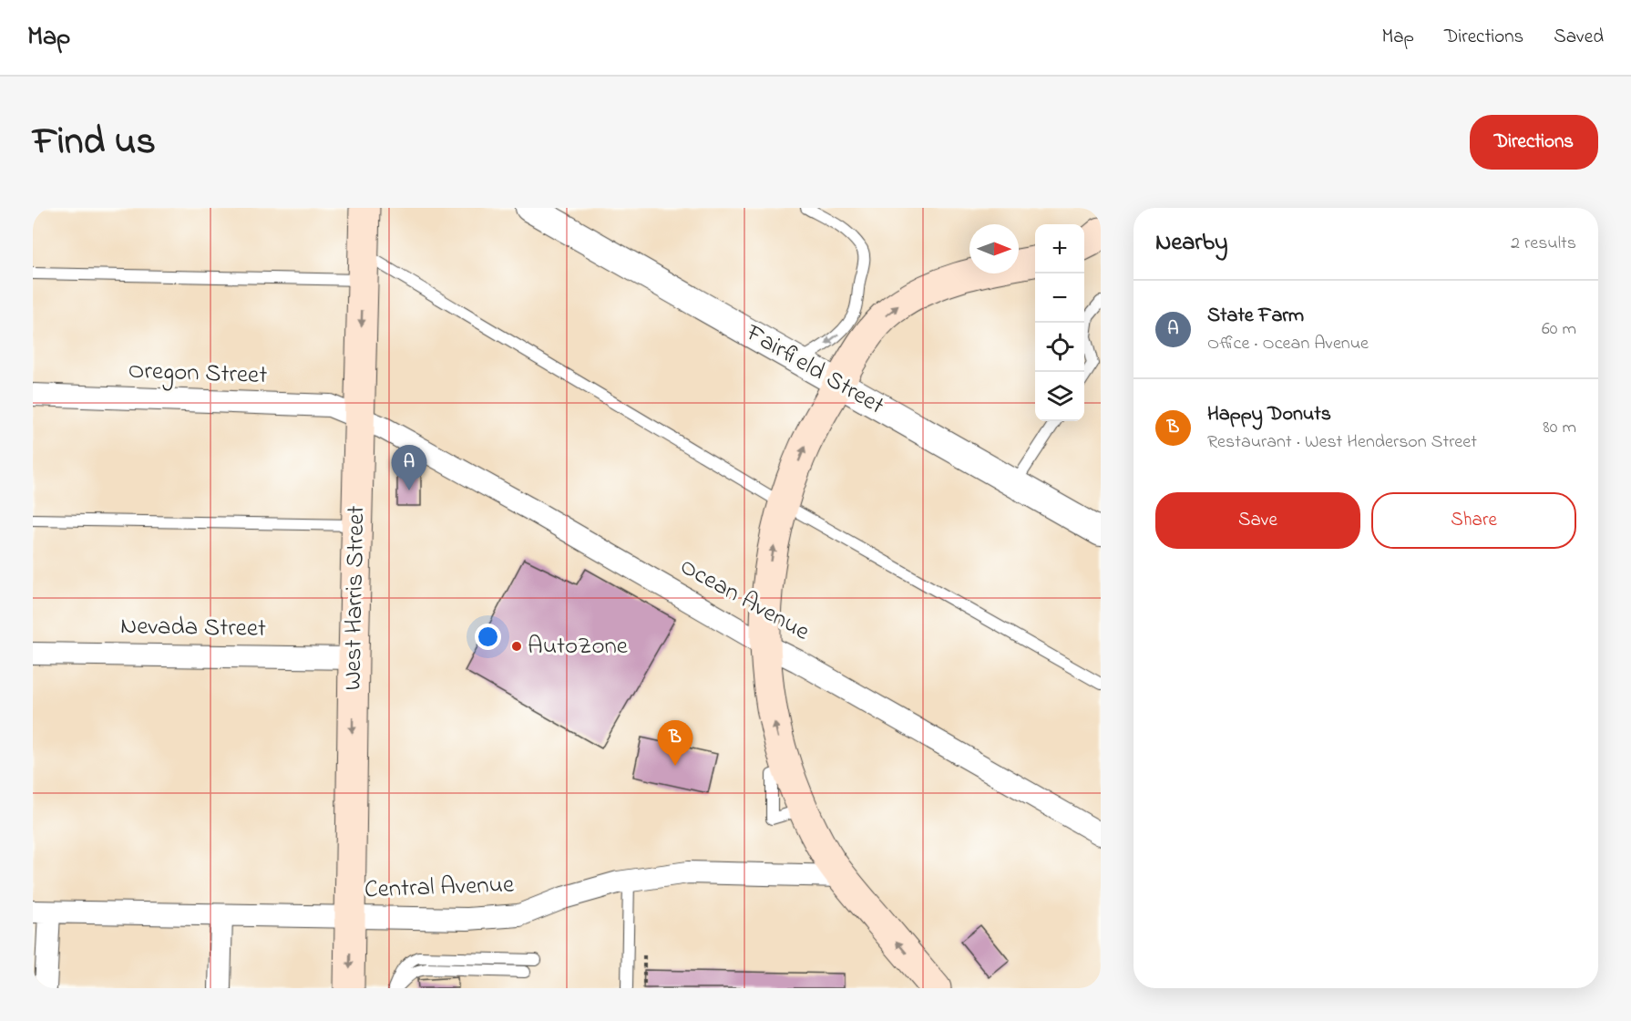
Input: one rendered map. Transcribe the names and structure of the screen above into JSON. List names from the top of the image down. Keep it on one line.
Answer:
{"streets":{"main road":["West Harris Street"],"street":["Fairfield Street","Oregon Street","Ocean Avenue","Nevada Street","Central Avenue"]},"crossings":[["Oregon Street","West Harris Street"],["Oregon Street","Ocean Avenue"],["West Harris Street","Ocean Avenue"],["West Harris Street","Nevada Street"],["West Harris Street","Central Avenue"]],"one_way":["West Harris Street"],"places":["AutoZone"],"north":"right","page":{"header":"Map","nav":["Map","Directions","Saved"],"title":"Find us","buttons":["Directions",["Save","Share"]],"heading":["Nearby","2 results"],"map_buttons":["+","−"],"list":[{"mark":"A","name":"State Farm","note":"Office · Ocean Avenue","value":"60 m"},{"mark":"B","name":"Happy Donuts","note":"Restaurant · West Henderson Street","value":"80 m"}],"pins":["A","B"]}}
